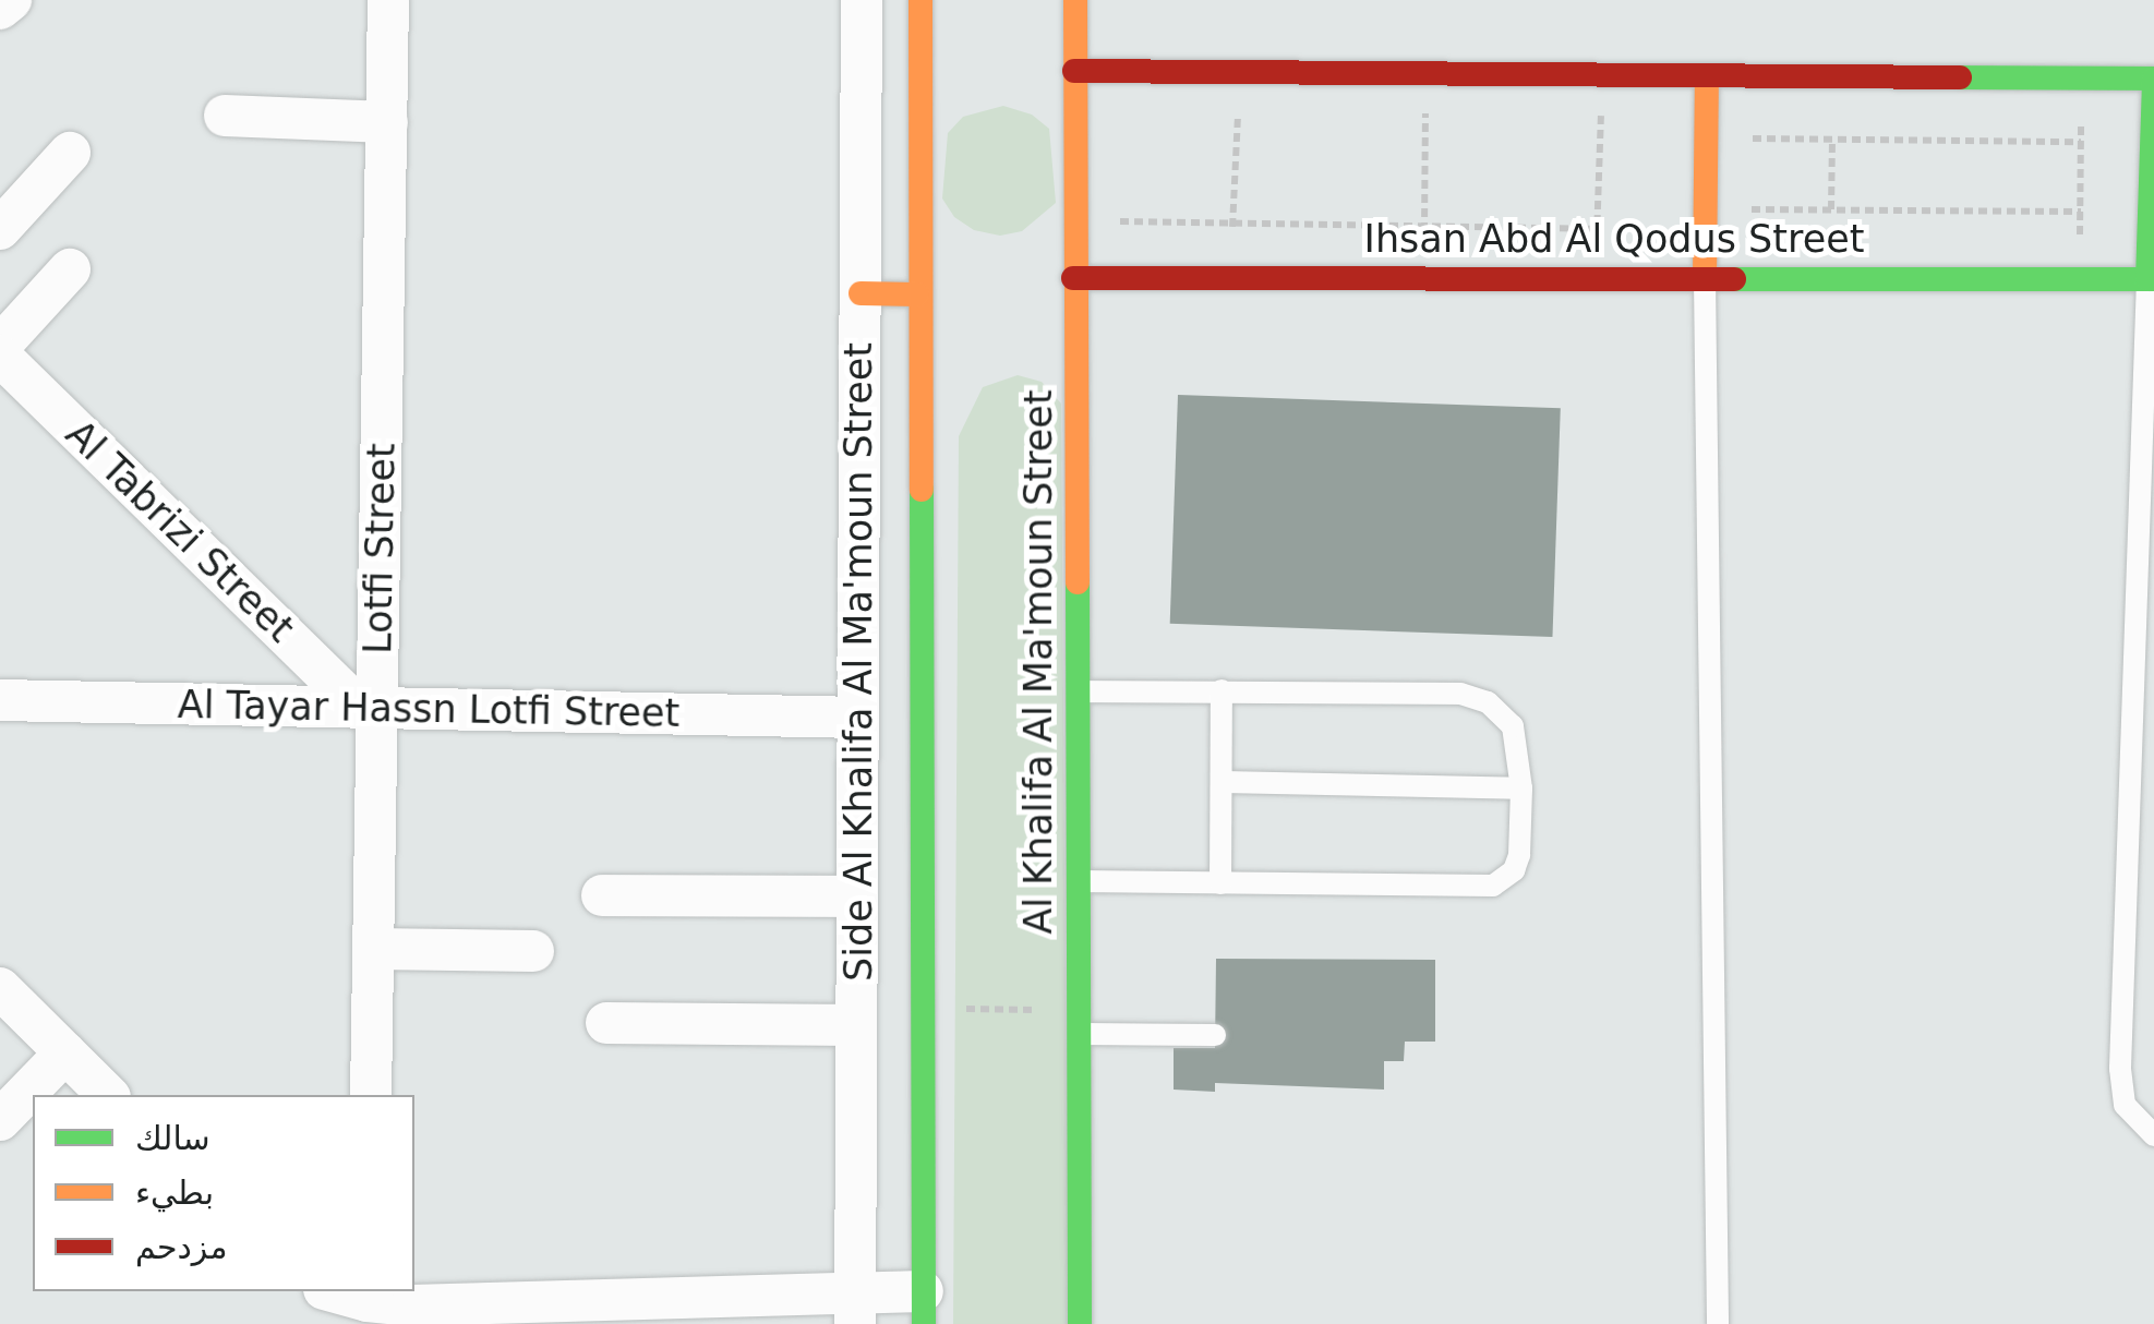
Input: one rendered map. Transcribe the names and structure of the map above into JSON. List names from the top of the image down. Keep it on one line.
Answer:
{"streets":{"main road":["Ihsan Abd Al Qodus Street","Al Khalifa Al Ma'moun Street"],"street":["Al Tabrizi Street","Lotfi Street","Side Al Khalifa Al Ma'moun Street","Al Tayar Hassn Lotfi Street"]},"crossings":[["Ihsan Abd Al Qodus Street","Al Khalifa Al Ma'moun Street"],["Al Tabrizi Street","Lotfi Street"],["Al Tabrizi Street","Al Tayar Hassn Lotfi Street"],["Lotfi Street","Al Tayar Hassn Lotfi Street"],["Side Al Khalifa Al Ma'moun Street","Al Tayar Hassn Lotfi Street"]],"legend":["سالك","بطيء","مزدحم"]}
